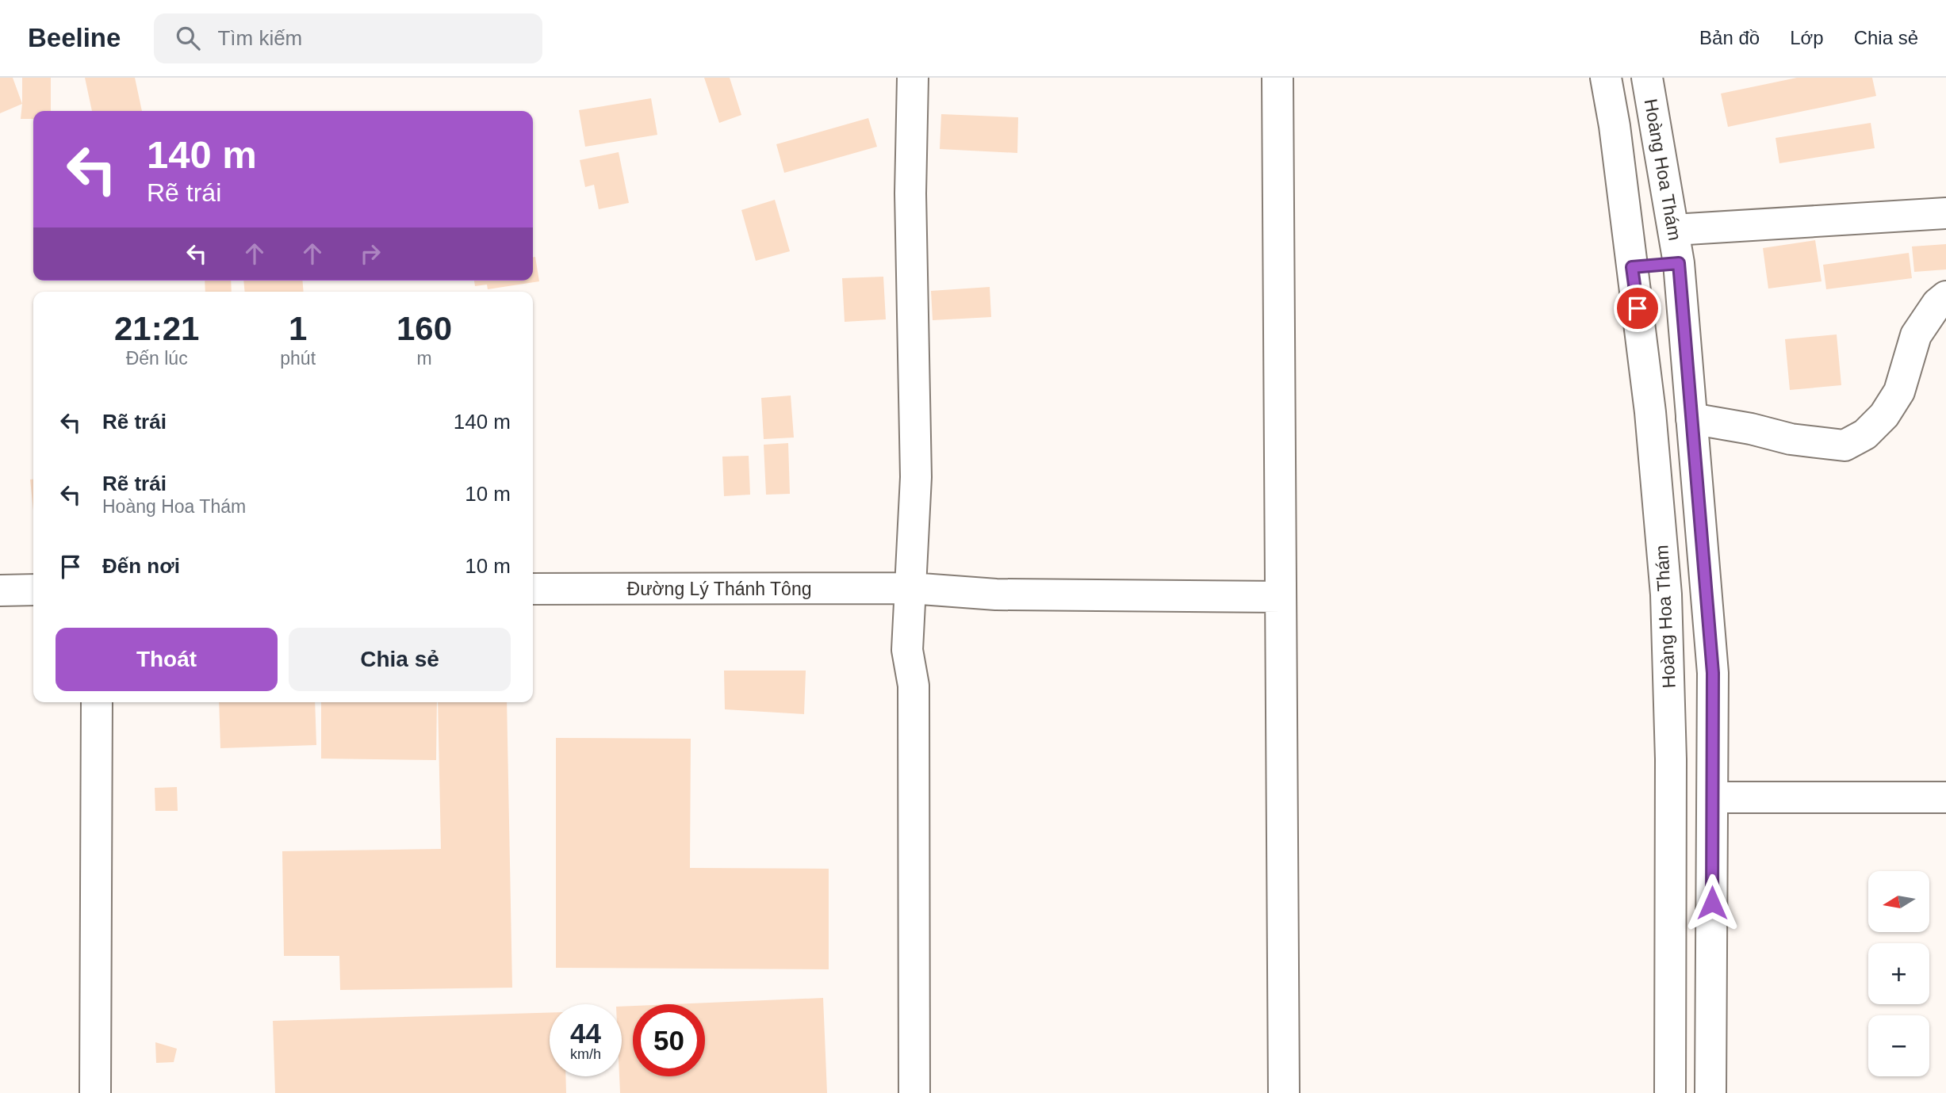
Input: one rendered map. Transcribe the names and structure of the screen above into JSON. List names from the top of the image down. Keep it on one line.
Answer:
{"streets":{"street":["Hoàng Hoa Thám","Đường Lý Thánh Tông"]},"north":"left","page":{"header":"Beeline","search":"Tìm kiếm","nav":["Bản đồ","Lớp","Chia sẻ"],"turn":["140 m","Rẽ trái"],"eta":["21:21","Đến lúc","1","phút","160","m"],"list":[{"name":"Rẽ trái","value":"140 m"},{"name":"Rẽ trái","note":"Hoàng Hoa Thám","value":"10 m"},{"name":"Đến nơi","value":"10 m"}],"buttons":["Thoát","Chia sẻ"],"map_buttons":["+","−"],"speed":"44 km/h","limit":"50"}}
